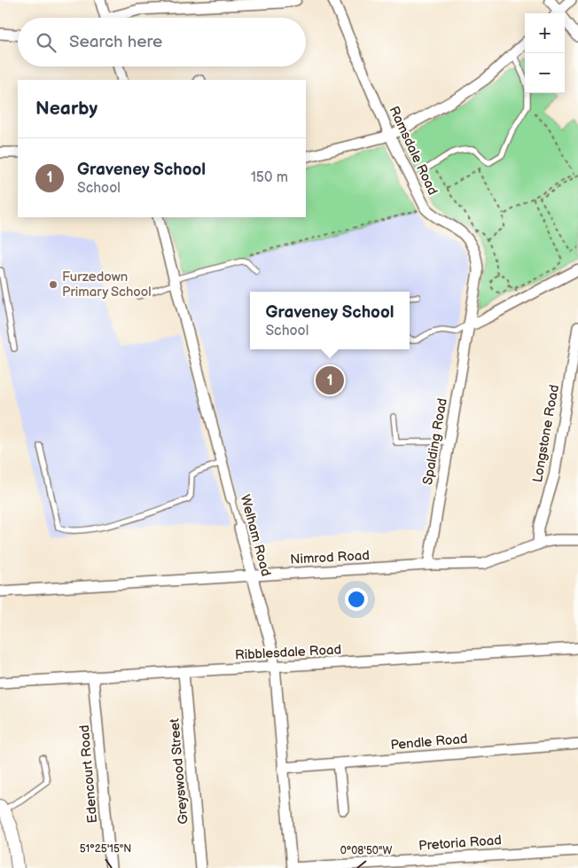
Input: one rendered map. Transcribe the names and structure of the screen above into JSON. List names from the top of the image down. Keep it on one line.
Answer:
{"streets":{"street":["Ramsdale Road","Longstone Road","Spalding Road","Welham Road","Nimrod Road","Ribblesdale Road","Pendle Road","Greyswood Street","Edencourt Road","Pretoria Road"]},"crossings":[["Ramsdale Road","Spalding Road"],["Longstone Road","Nimrod Road"],["Spalding Road","Nimrod Road"],["Welham Road","Nimrod Road"],["Welham Road","Ribblesdale Road"],["Welham Road","Pendle Road"],["Welham Road","Pretoria Road"],["Ribblesdale Road","Greyswood Street"],["Ribblesdale Road","Edencourt Road"]],"places":["Furzedown Primary School"],"page":{"map_buttons":["+","−"],"search":"Search here","heading":"Nearby","list":[{"mark":"1","name":"Graveney School","note":"School","value":"150 m"}],"popup":["Graveney School","School"],"pins":"1"},"coordinates":["51°25'15\"N","0°08'50\"W"]}
